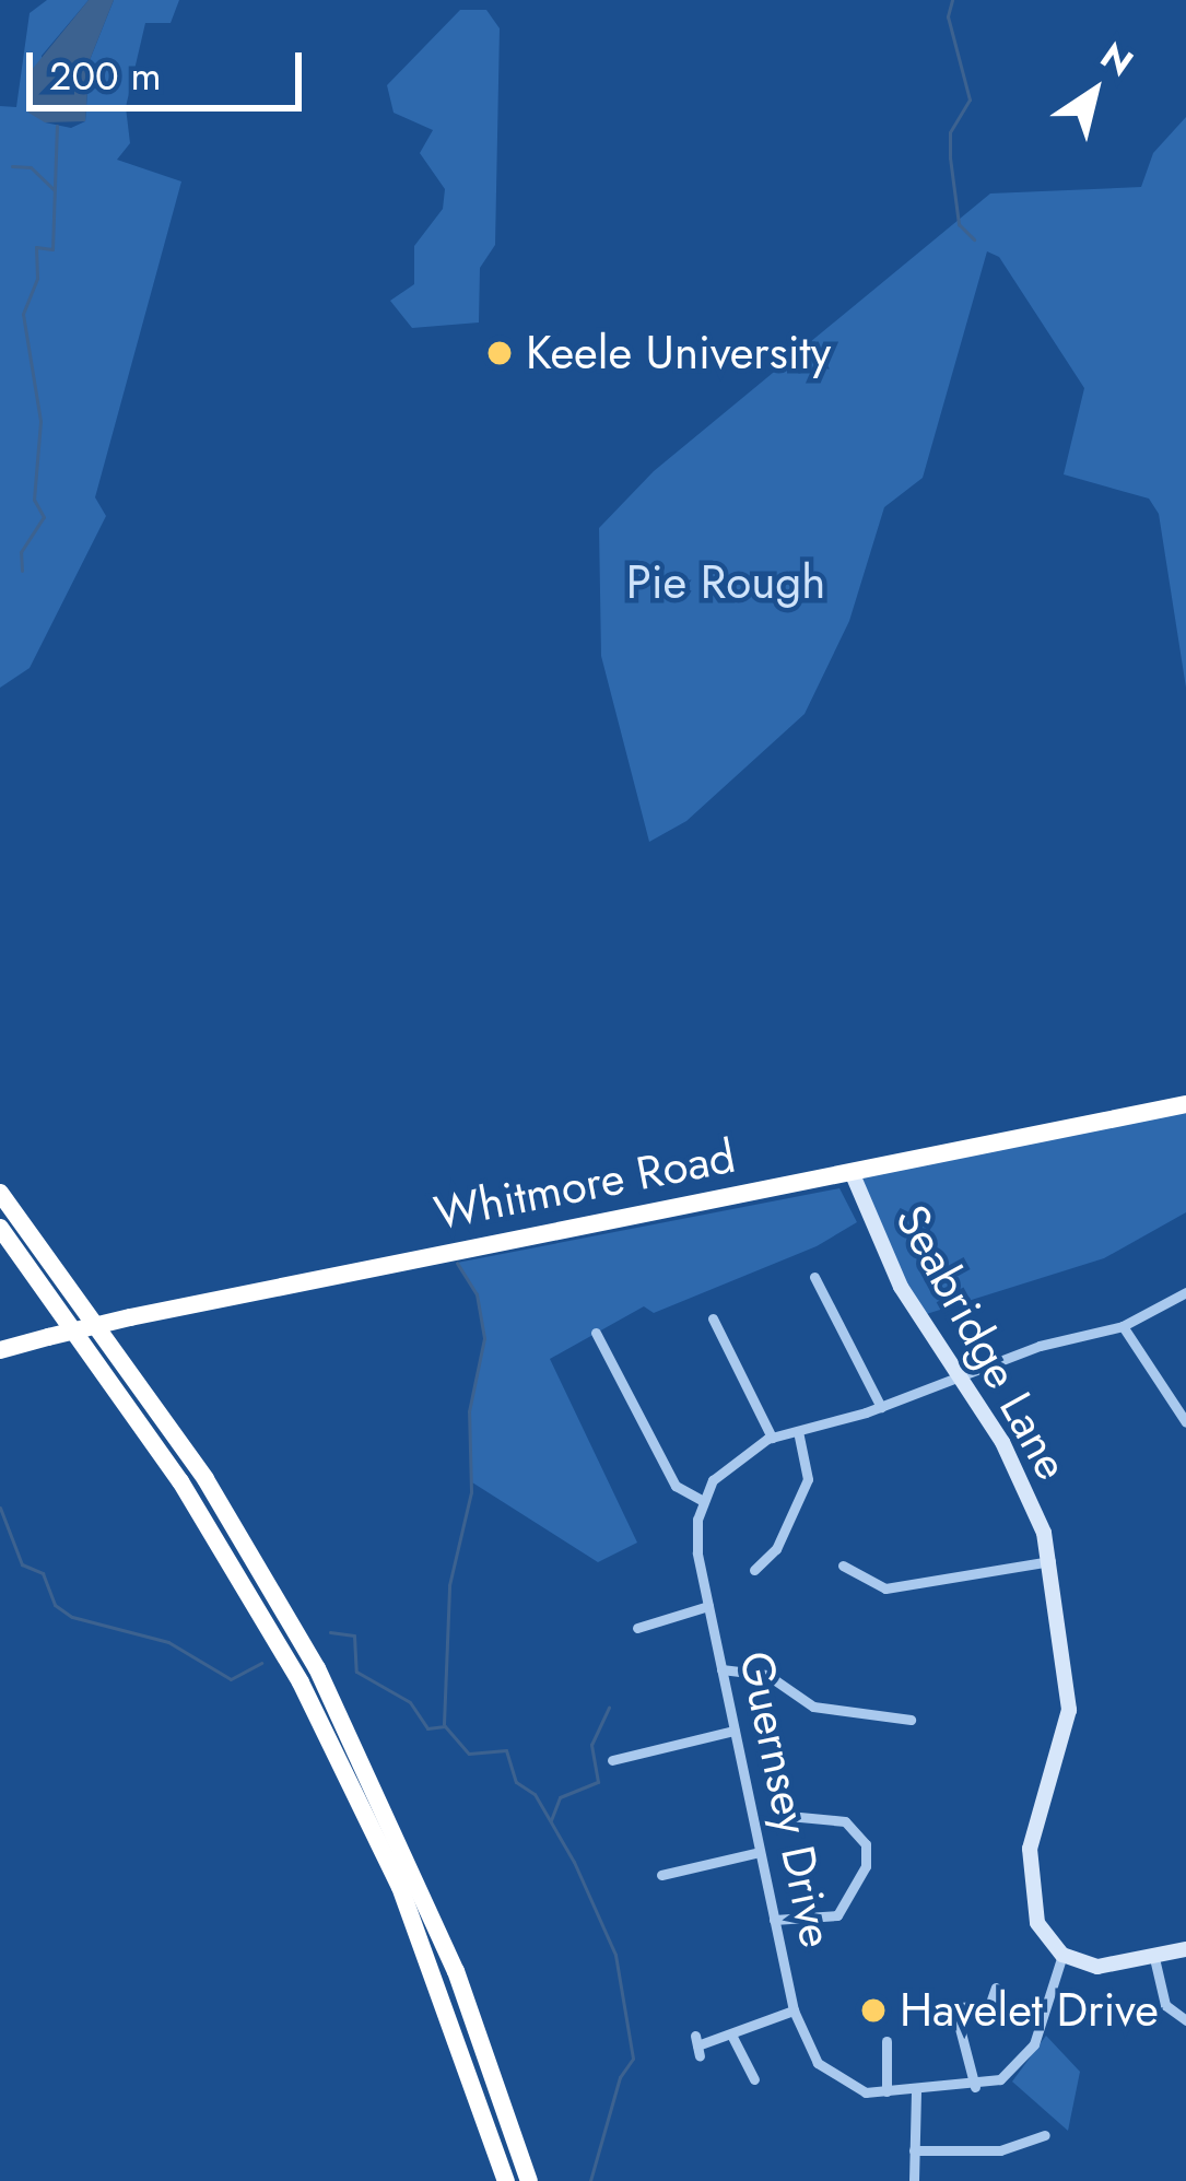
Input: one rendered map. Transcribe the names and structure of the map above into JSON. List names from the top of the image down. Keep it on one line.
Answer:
{"streets":{"highway":["Whitmore Road"],"street":["Seabridge Lane","Guernsey Drive"]},"crossings":[["Whitmore Road","Seabridge Lane"]],"parks":["Pie Rough"],"places":["Keele University","Havelet Drive"],"scale_bar":"200 m","north":"top right"}
